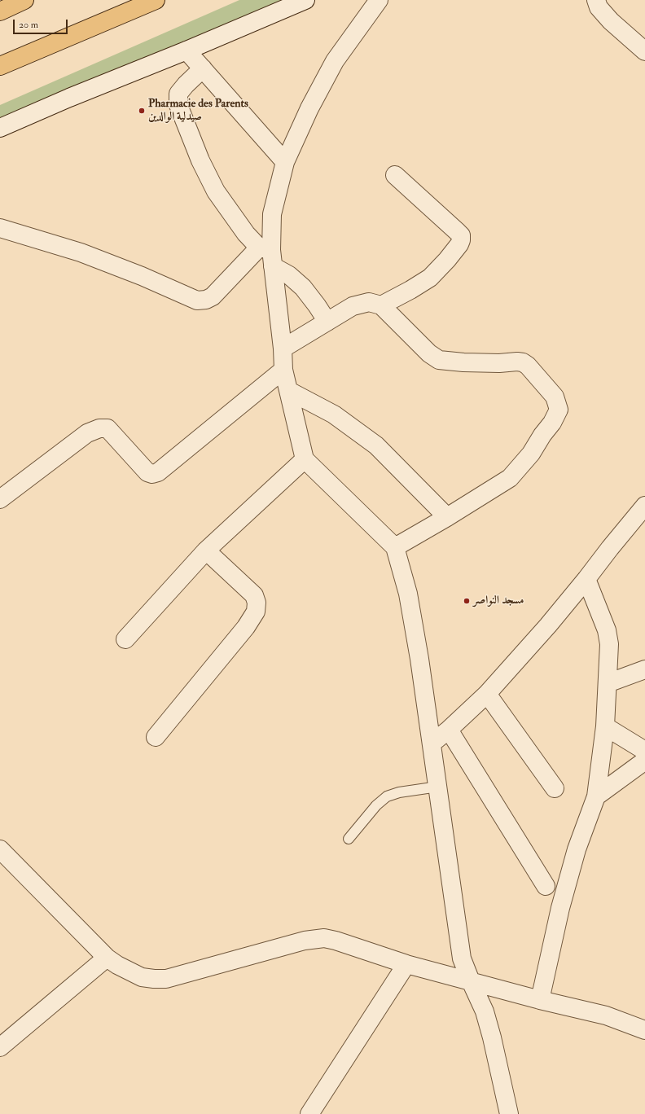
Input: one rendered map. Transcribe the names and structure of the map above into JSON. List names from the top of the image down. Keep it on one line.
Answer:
{"places":["Pharmacie des Parents صيدلية الوالدين","مسجد النواصر"],"scale_bar":"20 m"}
